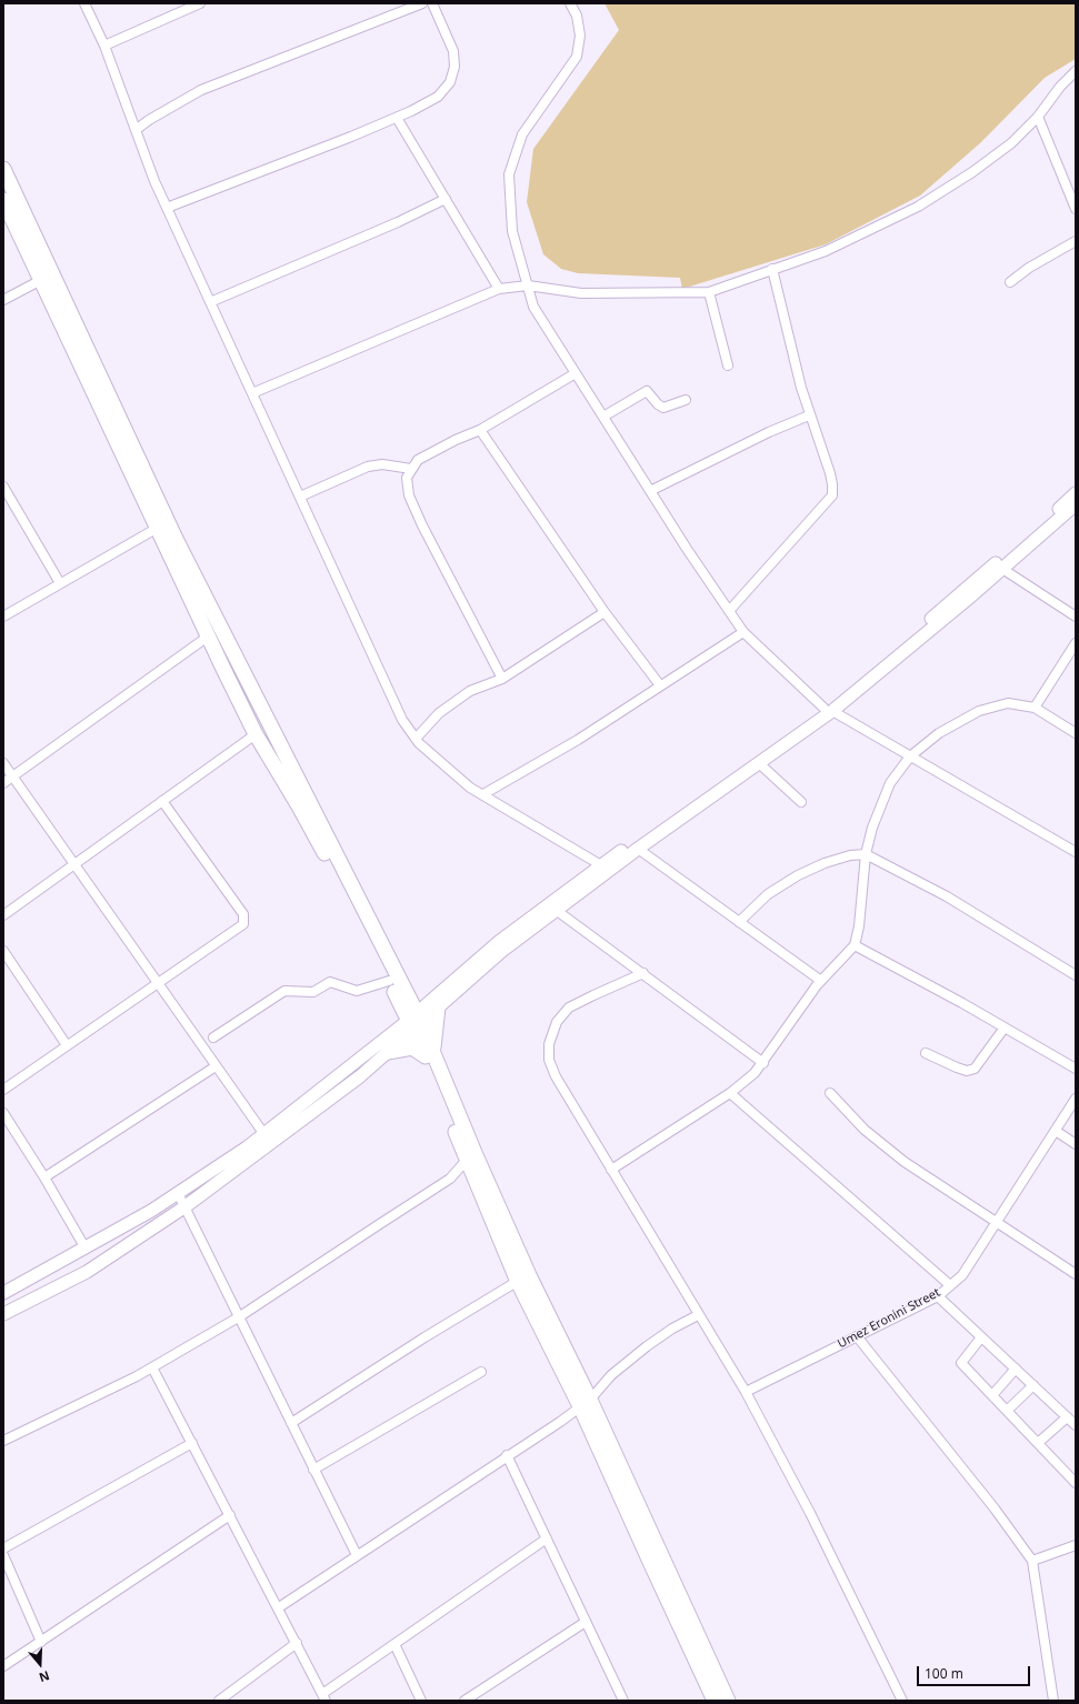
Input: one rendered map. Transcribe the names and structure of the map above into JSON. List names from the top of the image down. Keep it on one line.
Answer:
{"streets":{"street":["Umez Eronini Street"]},"scale_bar":"100 m","north":"bottom"}
